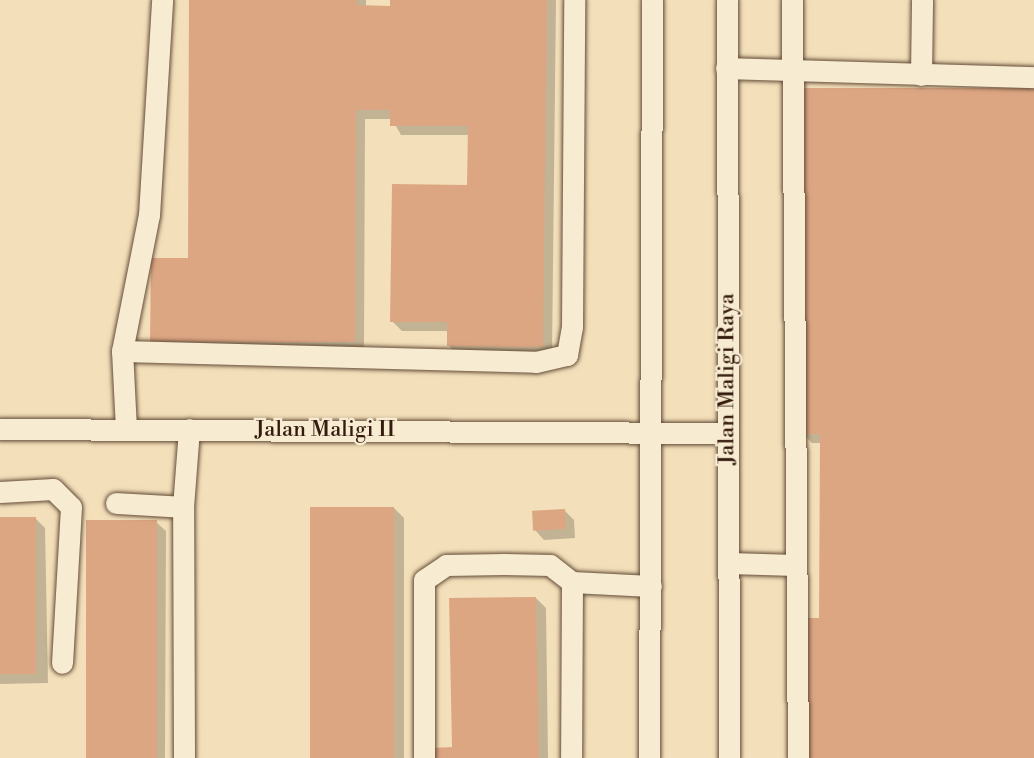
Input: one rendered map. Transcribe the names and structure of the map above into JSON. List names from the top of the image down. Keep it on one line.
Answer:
{"streets":{"street":["Jalan Maligi Raya","Jalan Maligi II"]},"crossings":[["Jalan Maligi Raya","Jalan Maligi II"]]}
